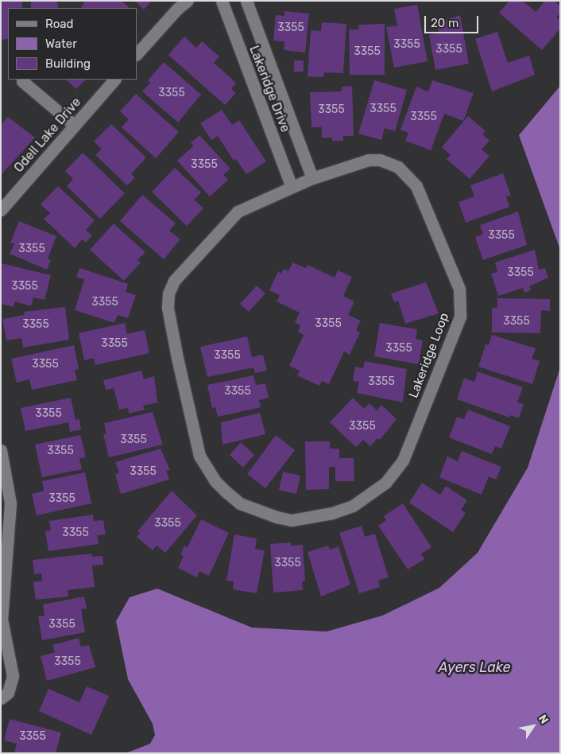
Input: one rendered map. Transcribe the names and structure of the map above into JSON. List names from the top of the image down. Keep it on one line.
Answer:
{"streets":{"street":["Lakeridge Drive","Odell Lake Drive","Lakeridge Loop"]},"crossings":[["Lakeridge Drive","Lakeridge Loop"]],"water":["Ayers Lake"],"house_numbers":["3355","3355","3355","3355","3355","3355","3355","3355","3355","3355","3355","3355","3355","3355","3355","3355","3355","3355","3355","3355","3355","3355","3355","3355","3355","3355","3355","3355","3355","3355","3355","3355","3355","3355","3355"],"legend":["Road","Water","Building"],"scale_bar":"20 m","north":"top right"}
